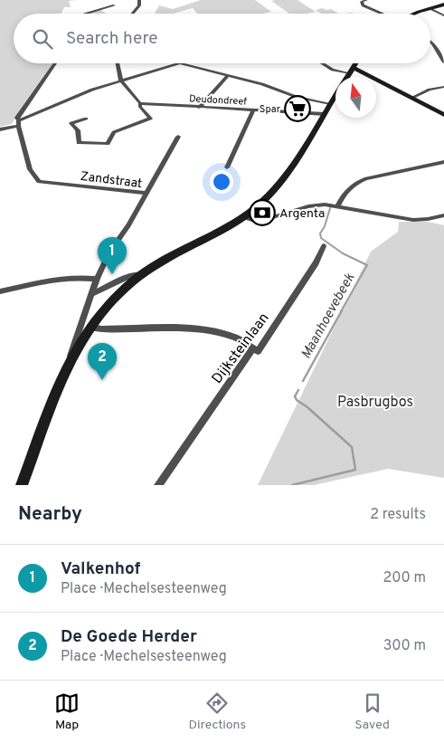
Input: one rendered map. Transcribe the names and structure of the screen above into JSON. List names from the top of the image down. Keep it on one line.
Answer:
{"streets":{"street":["Deudondreef","Zandstraat","Dijksteinlaan"]},"water":["Maanhoevebeek"],"parks":["Pasbrugbos"],"places":{"supermarket":["Spar"],"bank":["Argenta"]},"north":"top","page":{"search":"Search here","pins":["1","2"],"heading":["Nearby","2 results"],"list":[{"mark":"1","name":"Valkenhof","note":"Place · Mechelsesteenweg","value":"200 m"},{"mark":"2","name":"De Goede Herder","note":"Place · Mechelsesteenweg","value":"300 m"}],"nav":["Map","Directions","Saved"]}}
